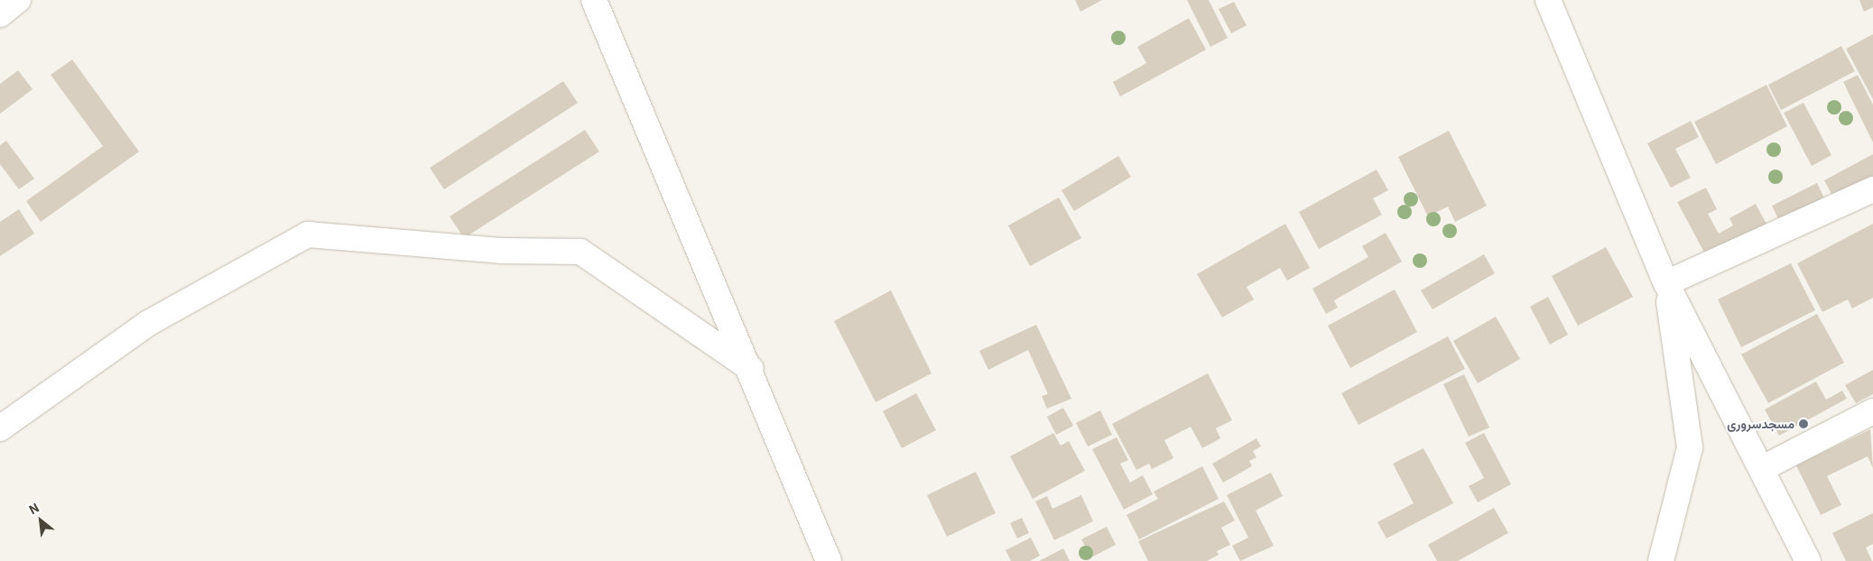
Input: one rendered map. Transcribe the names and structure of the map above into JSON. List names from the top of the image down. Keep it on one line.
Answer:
{"places":["مسجدسروری"],"north":"top left"}
